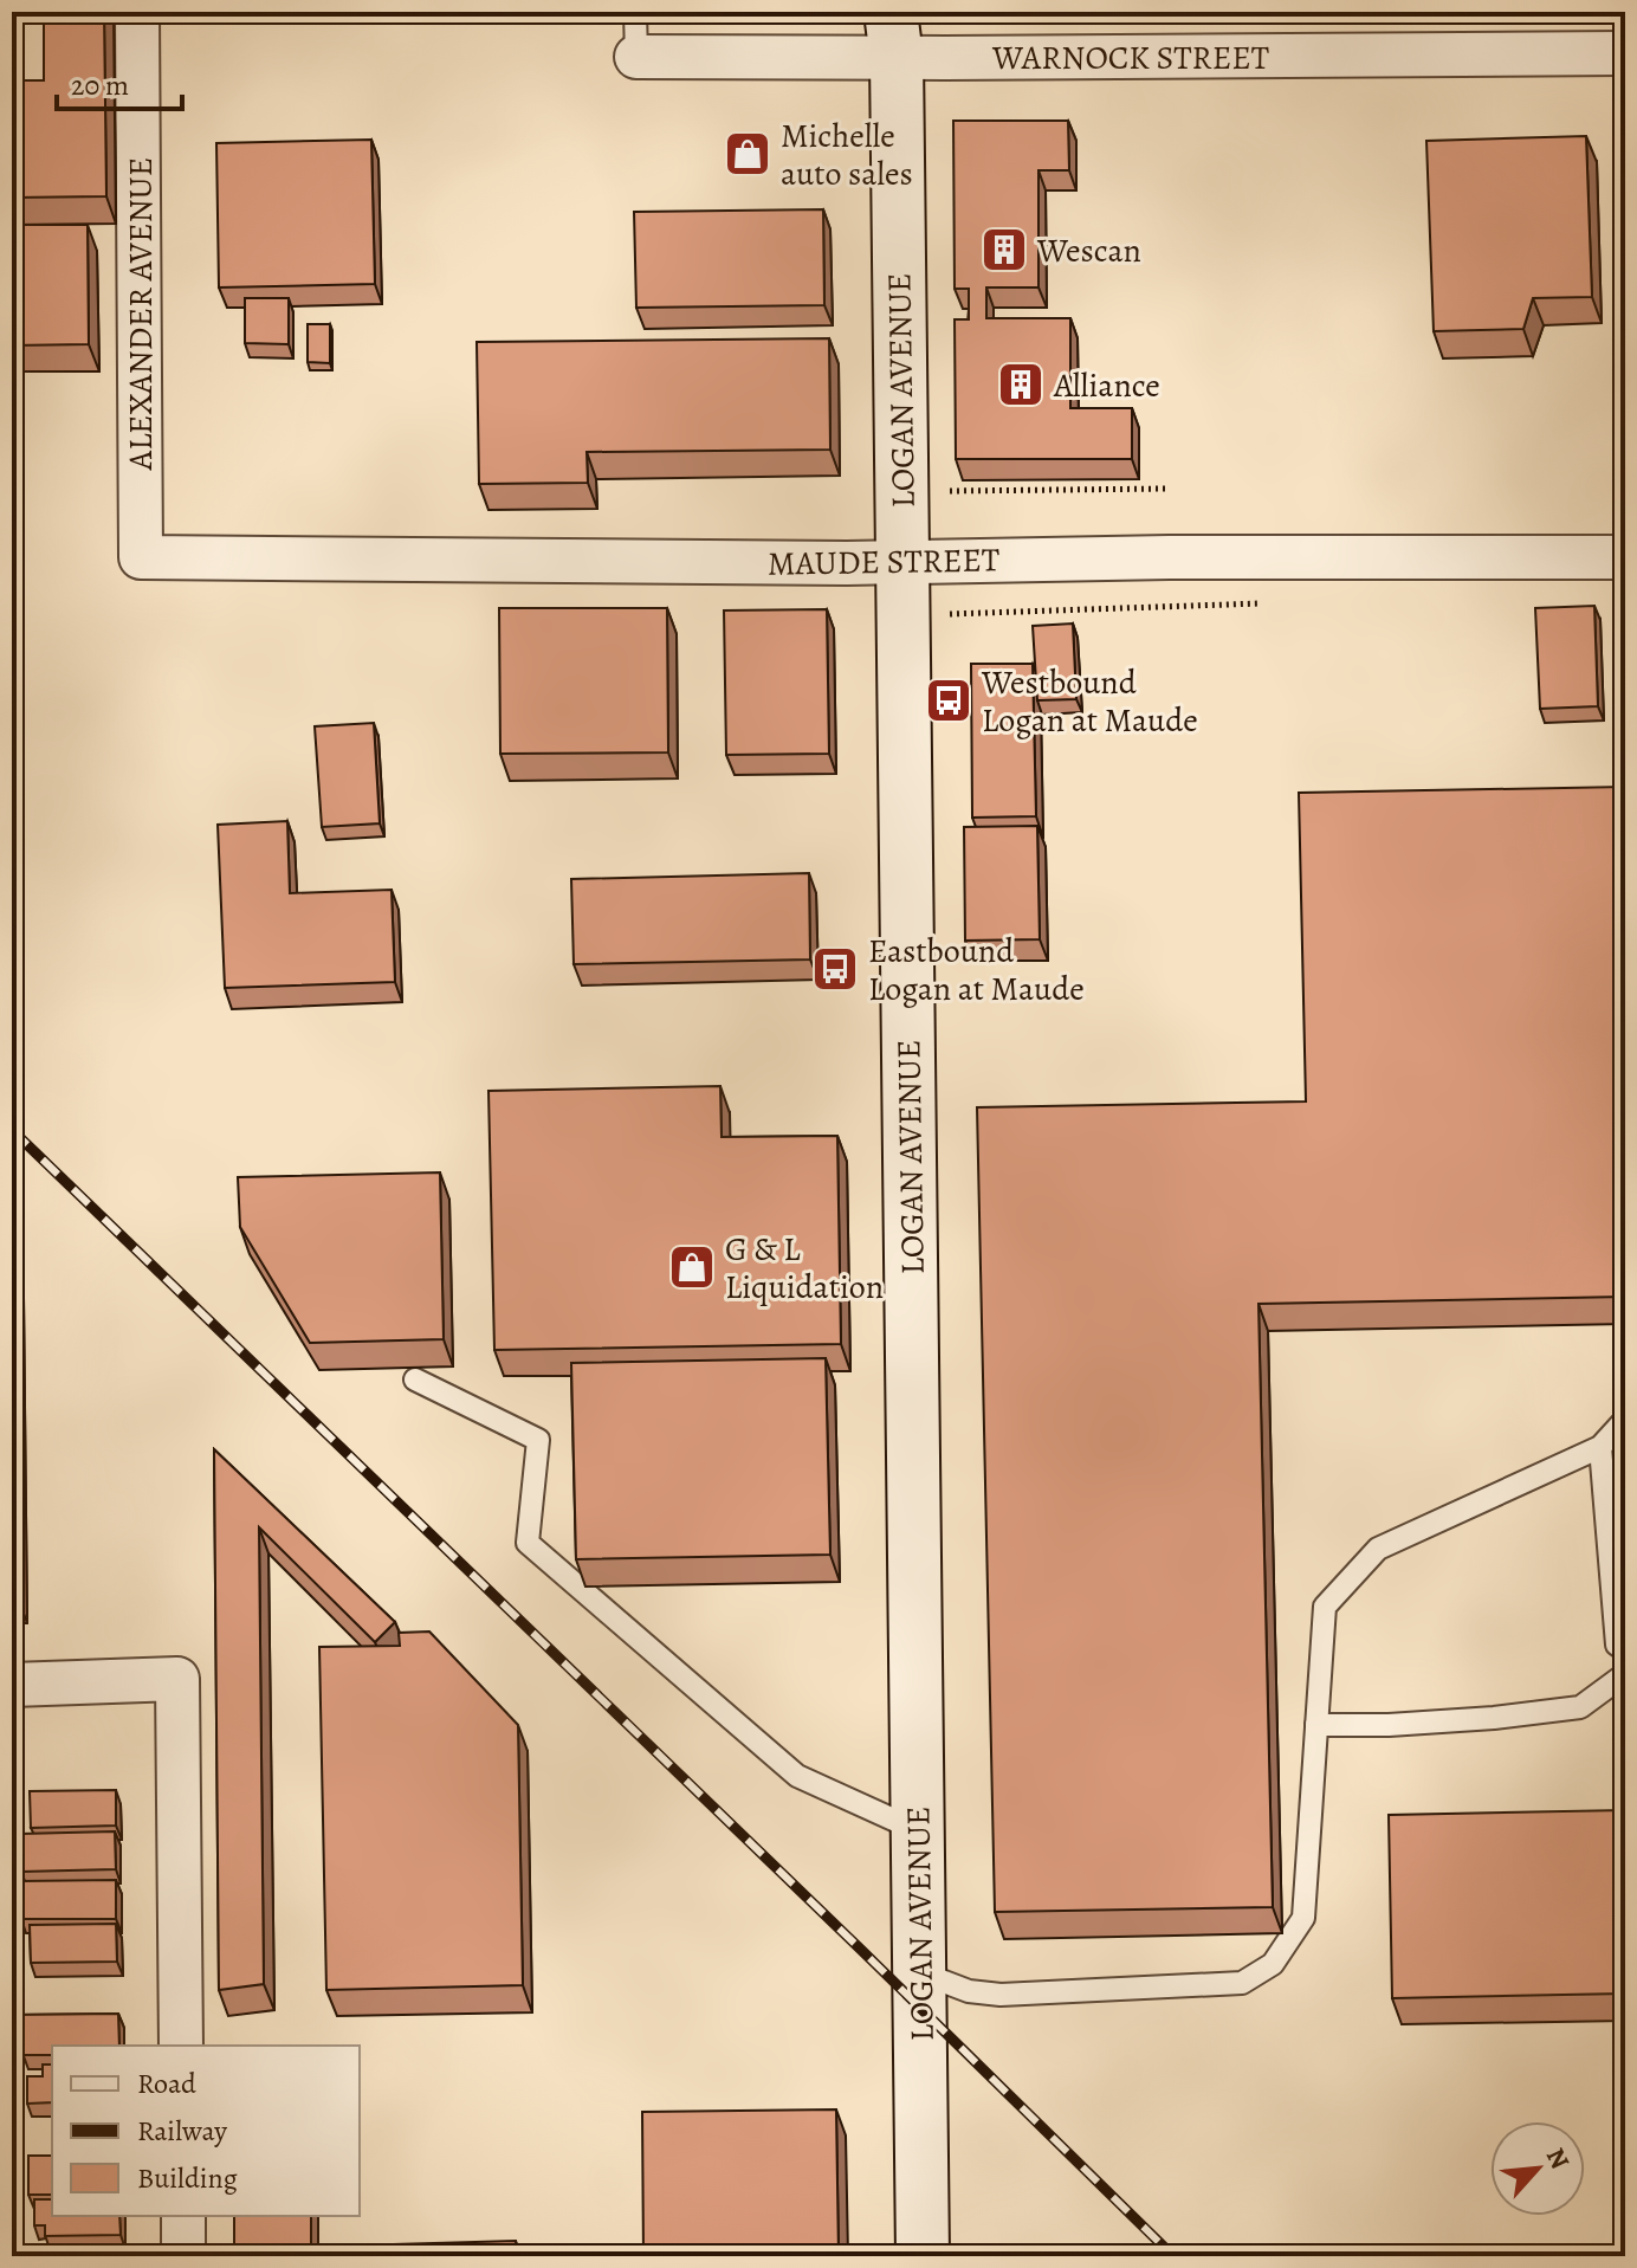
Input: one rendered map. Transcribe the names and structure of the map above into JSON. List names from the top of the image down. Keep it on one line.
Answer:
{"streets":{"main road":["LOGAN AVENUE"],"street":["WARNOCK STREET","ALEXANDER AVENUE","MAUDE STREET"]},"crossings":[["WARNOCK STREET","LOGAN AVENUE"],["ALEXANDER AVENUE","MAUDE STREET"],["LOGAN AVENUE","MAUDE STREET"]],"places":{"shop":["Michelle auto sales","G & L Liquidation"],"building":["Wescan","Alliance"],"bus stop":["Westbound Logan at Maude","Eastbound Logan at Maude"]},"legend":["Road","Railway","Building"],"scale_bar":"20 m","north":"top right"}
